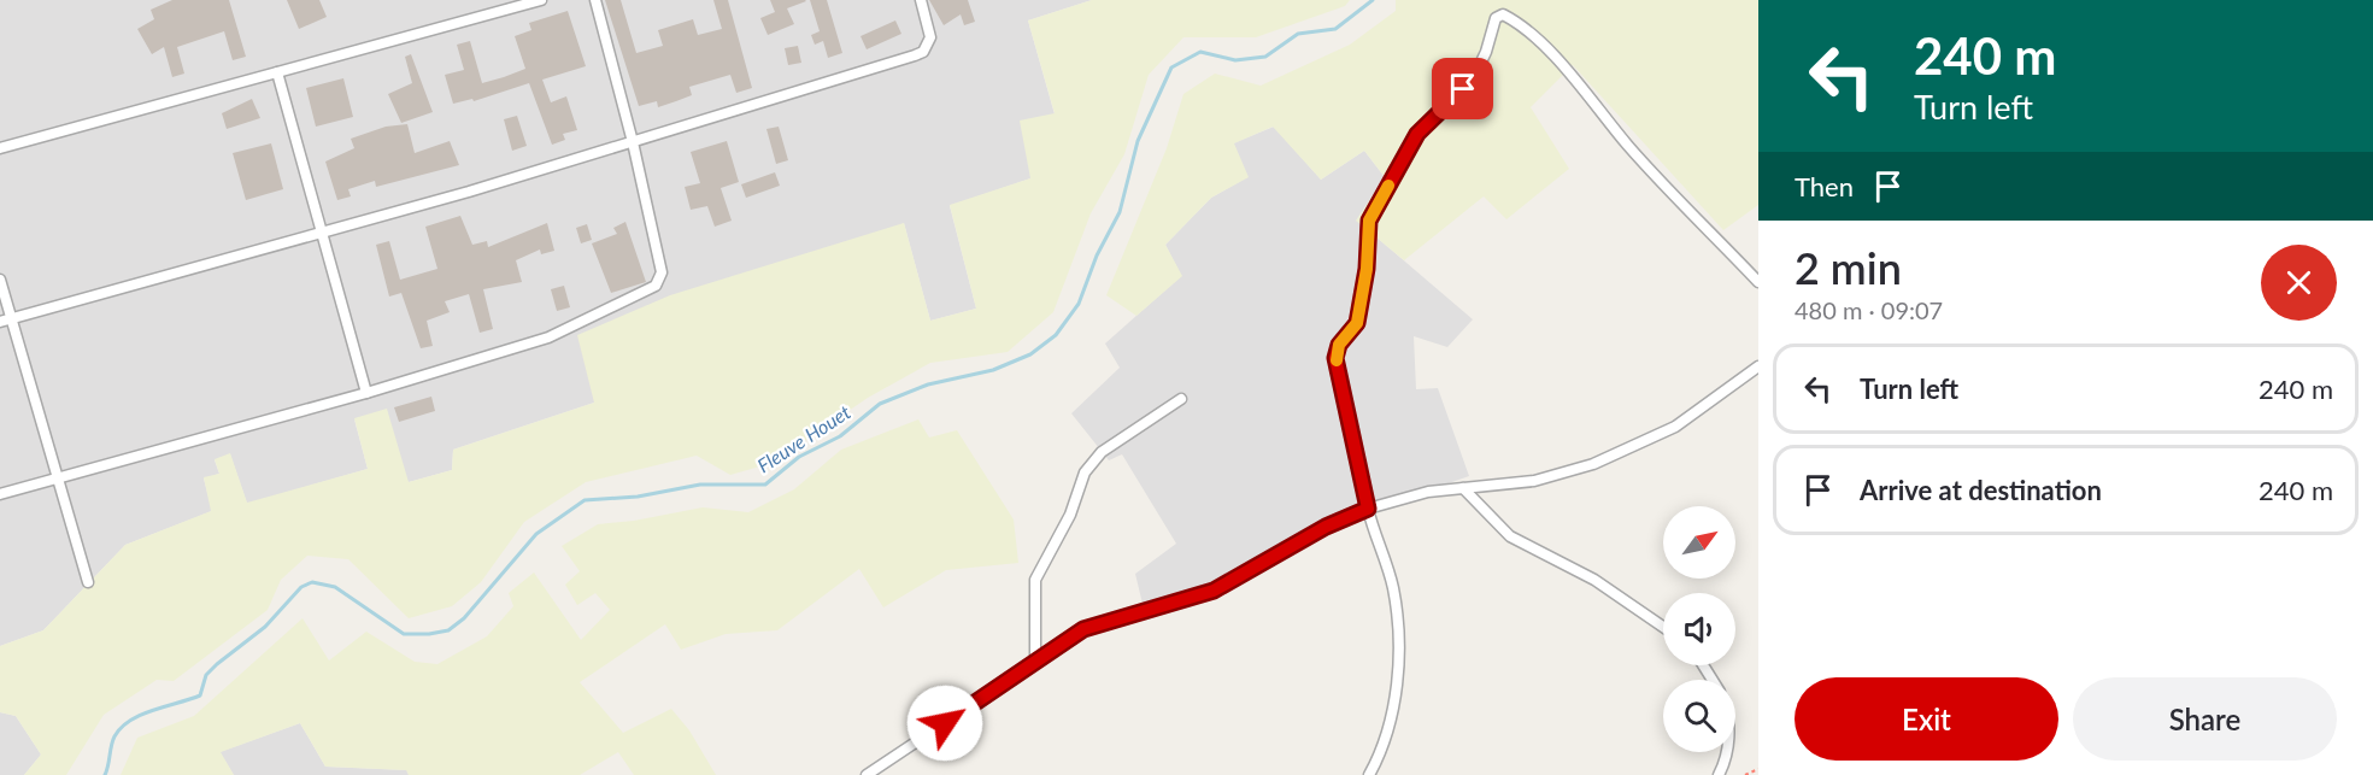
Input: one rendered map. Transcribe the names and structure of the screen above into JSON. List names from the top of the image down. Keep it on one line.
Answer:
{"water":["Fleuve Houet"],"north":"top right","page":{"turn":["240 m","Turn left"],"then":"Then","heading":["2 min","480 m · 09:07"],"list":[{"name":"Turn left","value":"240 m"},{"name":"Arrive at destination","value":"240 m"}],"buttons":["Exit","Share"]}}
